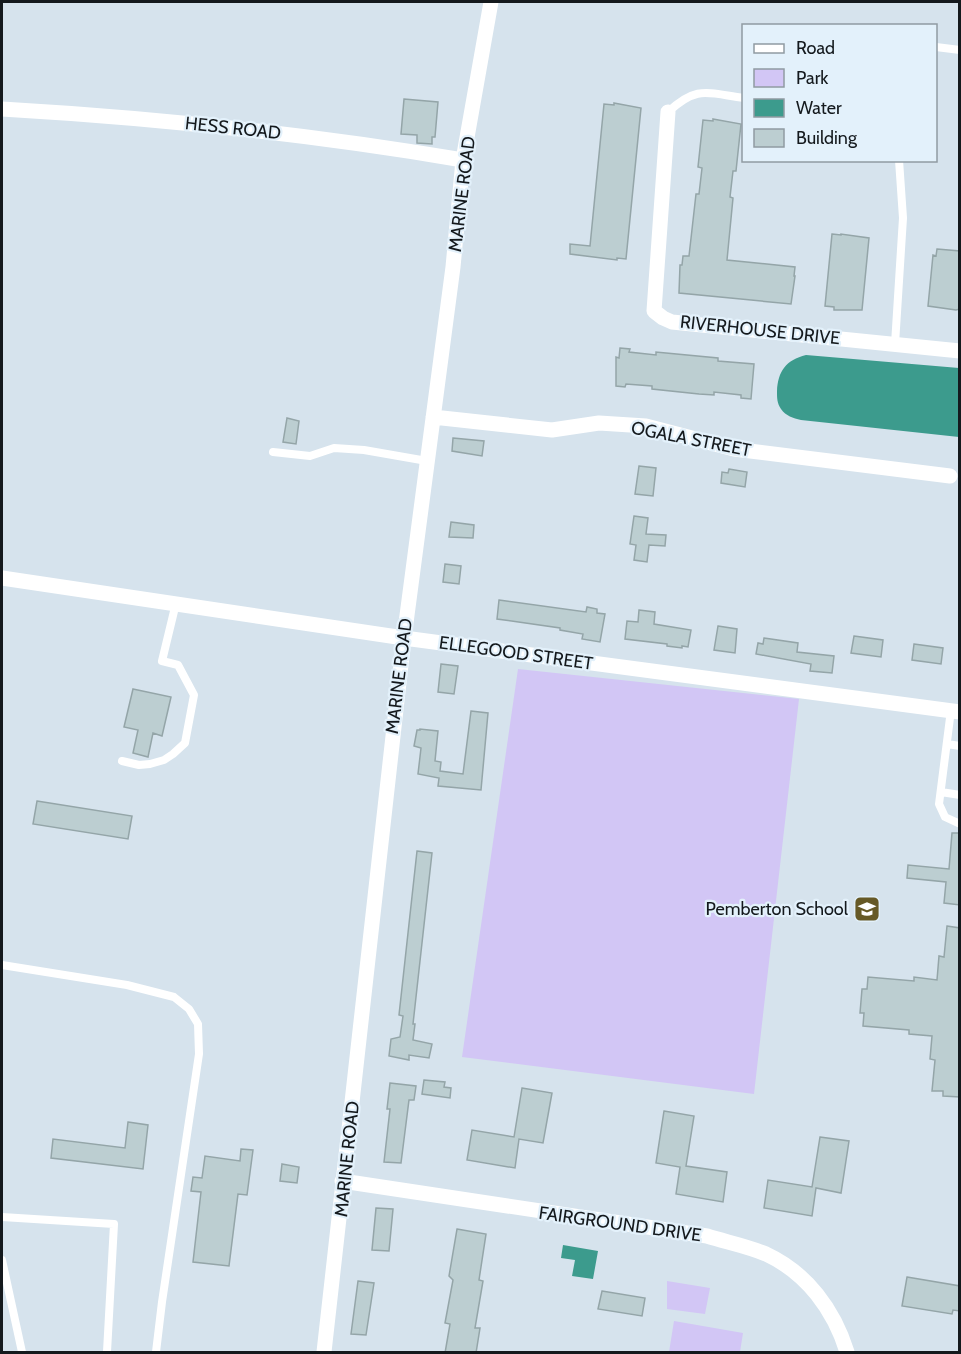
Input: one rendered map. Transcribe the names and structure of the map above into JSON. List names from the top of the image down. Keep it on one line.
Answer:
{"streets":{"street":["HESS ROAD","MARINE ROAD","RIVERHOUSE DRIVE","OGALA STREET","ELLEGOOD STREET","FAIRGROUND DRIVE"]},"crossings":[["HESS ROAD","MARINE ROAD"],["MARINE ROAD","OGALA STREET"],["MARINE ROAD","ELLEGOOD STREET"],["MARINE ROAD","FAIRGROUND DRIVE"]],"places":{"school or university":["Pemberton School"]},"legend":["Road","Park","Water","Building"]}
